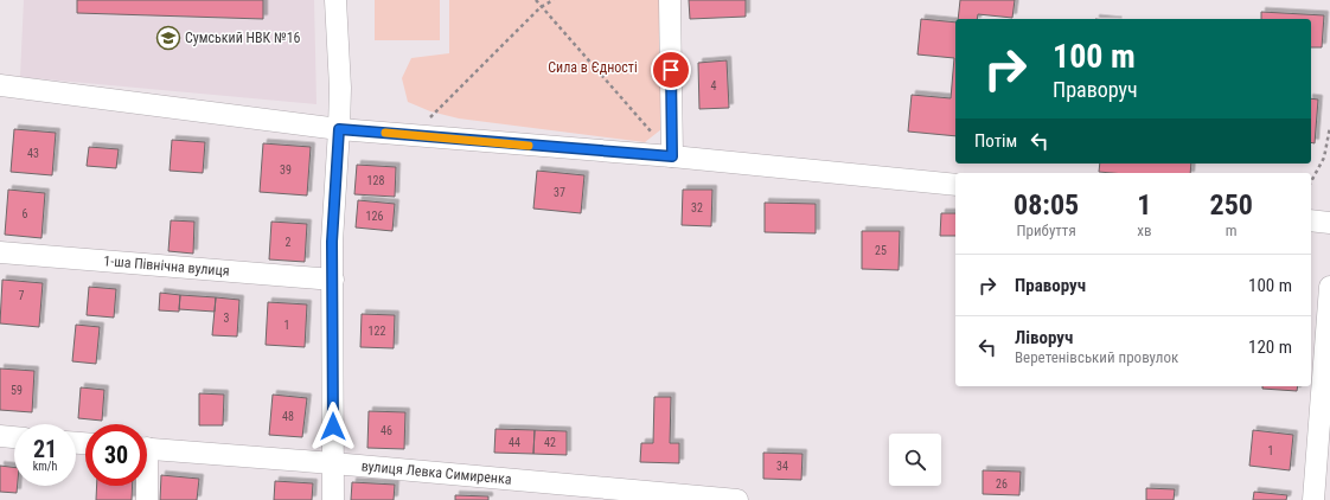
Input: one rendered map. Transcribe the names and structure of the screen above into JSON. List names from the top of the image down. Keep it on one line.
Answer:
{"streets":{"street":["1-ша Північна вулиця","вулиця Левка Симиренка"]},"parks":["Сила в Єдності"],"places":{"school or university":["Сумський НВК №16"]},"house_numbers":["4","43","39","128","37","32","6","126","2","25","7","3","1","122","59","48","46","44","42","1","34","26"],"page":{"turn":["100 m","Праворуч"],"then":"Потім","eta":["08:05","Прибуття","1","хв","250","m"],"list":[{"name":"Праворуч","value":"100 m"},{"name":"Ліворуч","note":"Веретенівський провулок","value":"120 m"}],"speed":"21 km/h","limit":"30"}}
